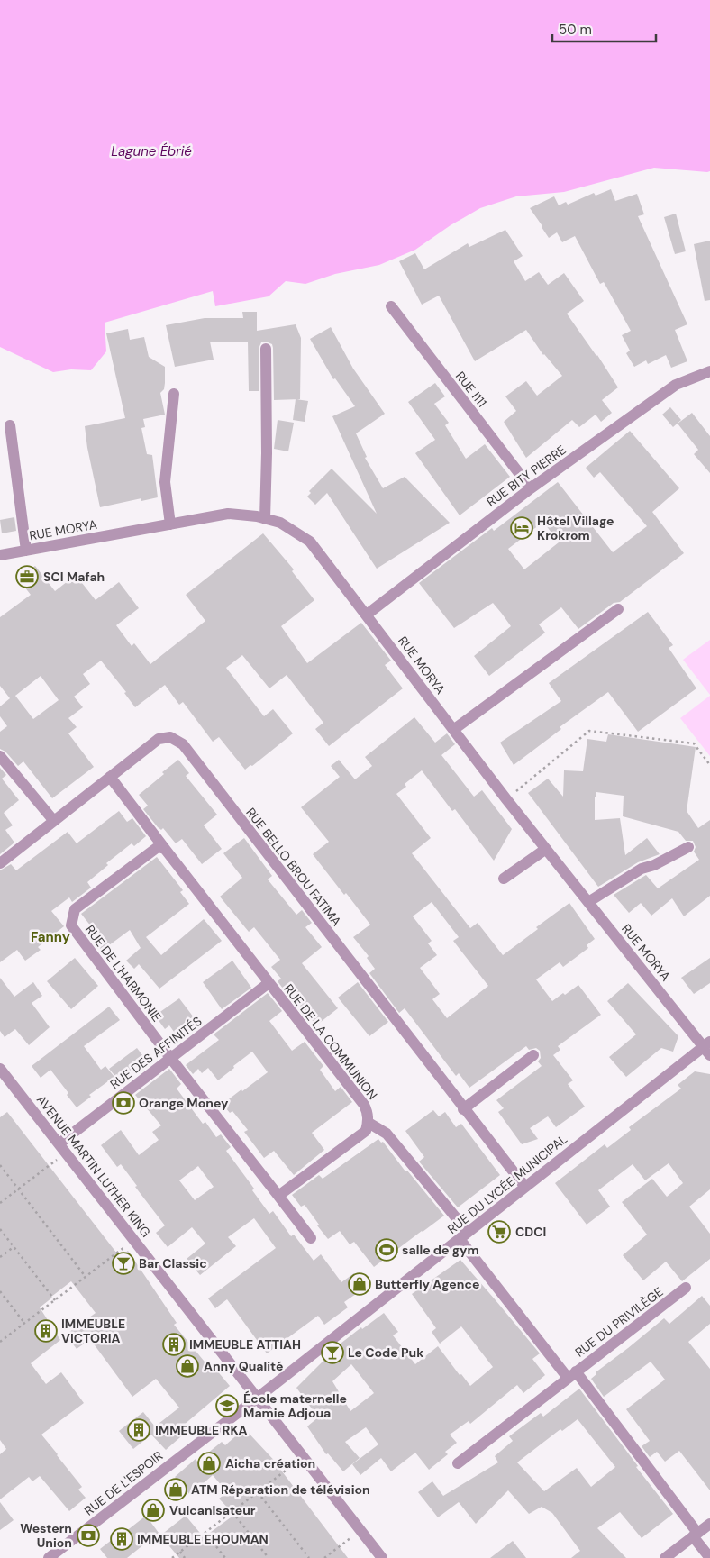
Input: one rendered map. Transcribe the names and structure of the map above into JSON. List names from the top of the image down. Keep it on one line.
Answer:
{"streets":{"street":["RUE I111","RUE BITY PIERRE","RUE MORYA","RUE BELLO BROU FATIMA","RUE DE L'HARMONIE","RUE DE LA COMMUNION","RUE DES AFFINITÉS","AVENUE MARTIN LUTHER KING","RUE DU LYCÉE MUNICIPAL","RUE DU PRIVILÈGE","RUE DE L'ESPOIR"]},"crossings":[["RUE I111","RUE BITY PIERRE"],["RUE BITY PIERRE","RUE MORYA"],["RUE MORYA","RUE DU LYCÉE MUNICIPAL"],["RUE BELLO BROU FATIMA","RUE DU LYCÉE MUNICIPAL"],["RUE DE L'HARMONIE","RUE DES AFFINITÉS"],["RUE DE LA COMMUNION","RUE DES AFFINITÉS"],["RUE DES AFFINITÉS","AVENUE MARTIN LUTHER KING"],["AVENUE MARTIN LUTHER KING","RUE DU LYCÉE MUNICIPAL"],["AVENUE MARTIN LUTHER KING","RUE DE L'ESPOIR"],["RUE DU LYCÉE MUNICIPAL","RUE DE L'ESPOIR"]],"districts":["Fanny"],"water":["Lagune Ébrié"],"places":{"hotel":["Hôtel Village Krokrom"],"office":["SCI Mafah"],"bank":["Orange Money","Western Union"],"supermarket":["CDCI"],"sports":["salle de gym"],"bar":["Bar Classic","Le Code Puk"],"shop":["Butterfly Agence","Anny Qualité","Aicha création","ATM Réparation de télévision","Vulcanisateur"],"building":["IMMEUBLE VICTORIA","IMMEUBLE ATTIAH","IMMEUBLE RKA","IMMEUBLE EHOUMAN"],"school or university":["École maternelle Mamie Adjoua"]},"scale_bar":"50 m"}
